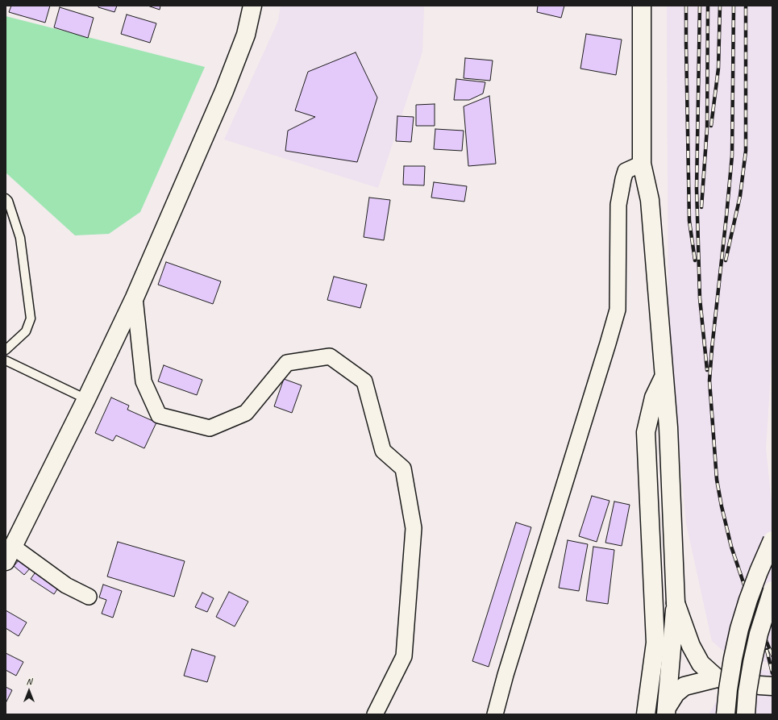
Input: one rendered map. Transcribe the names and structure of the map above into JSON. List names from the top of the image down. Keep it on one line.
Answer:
{"north":"top"}
